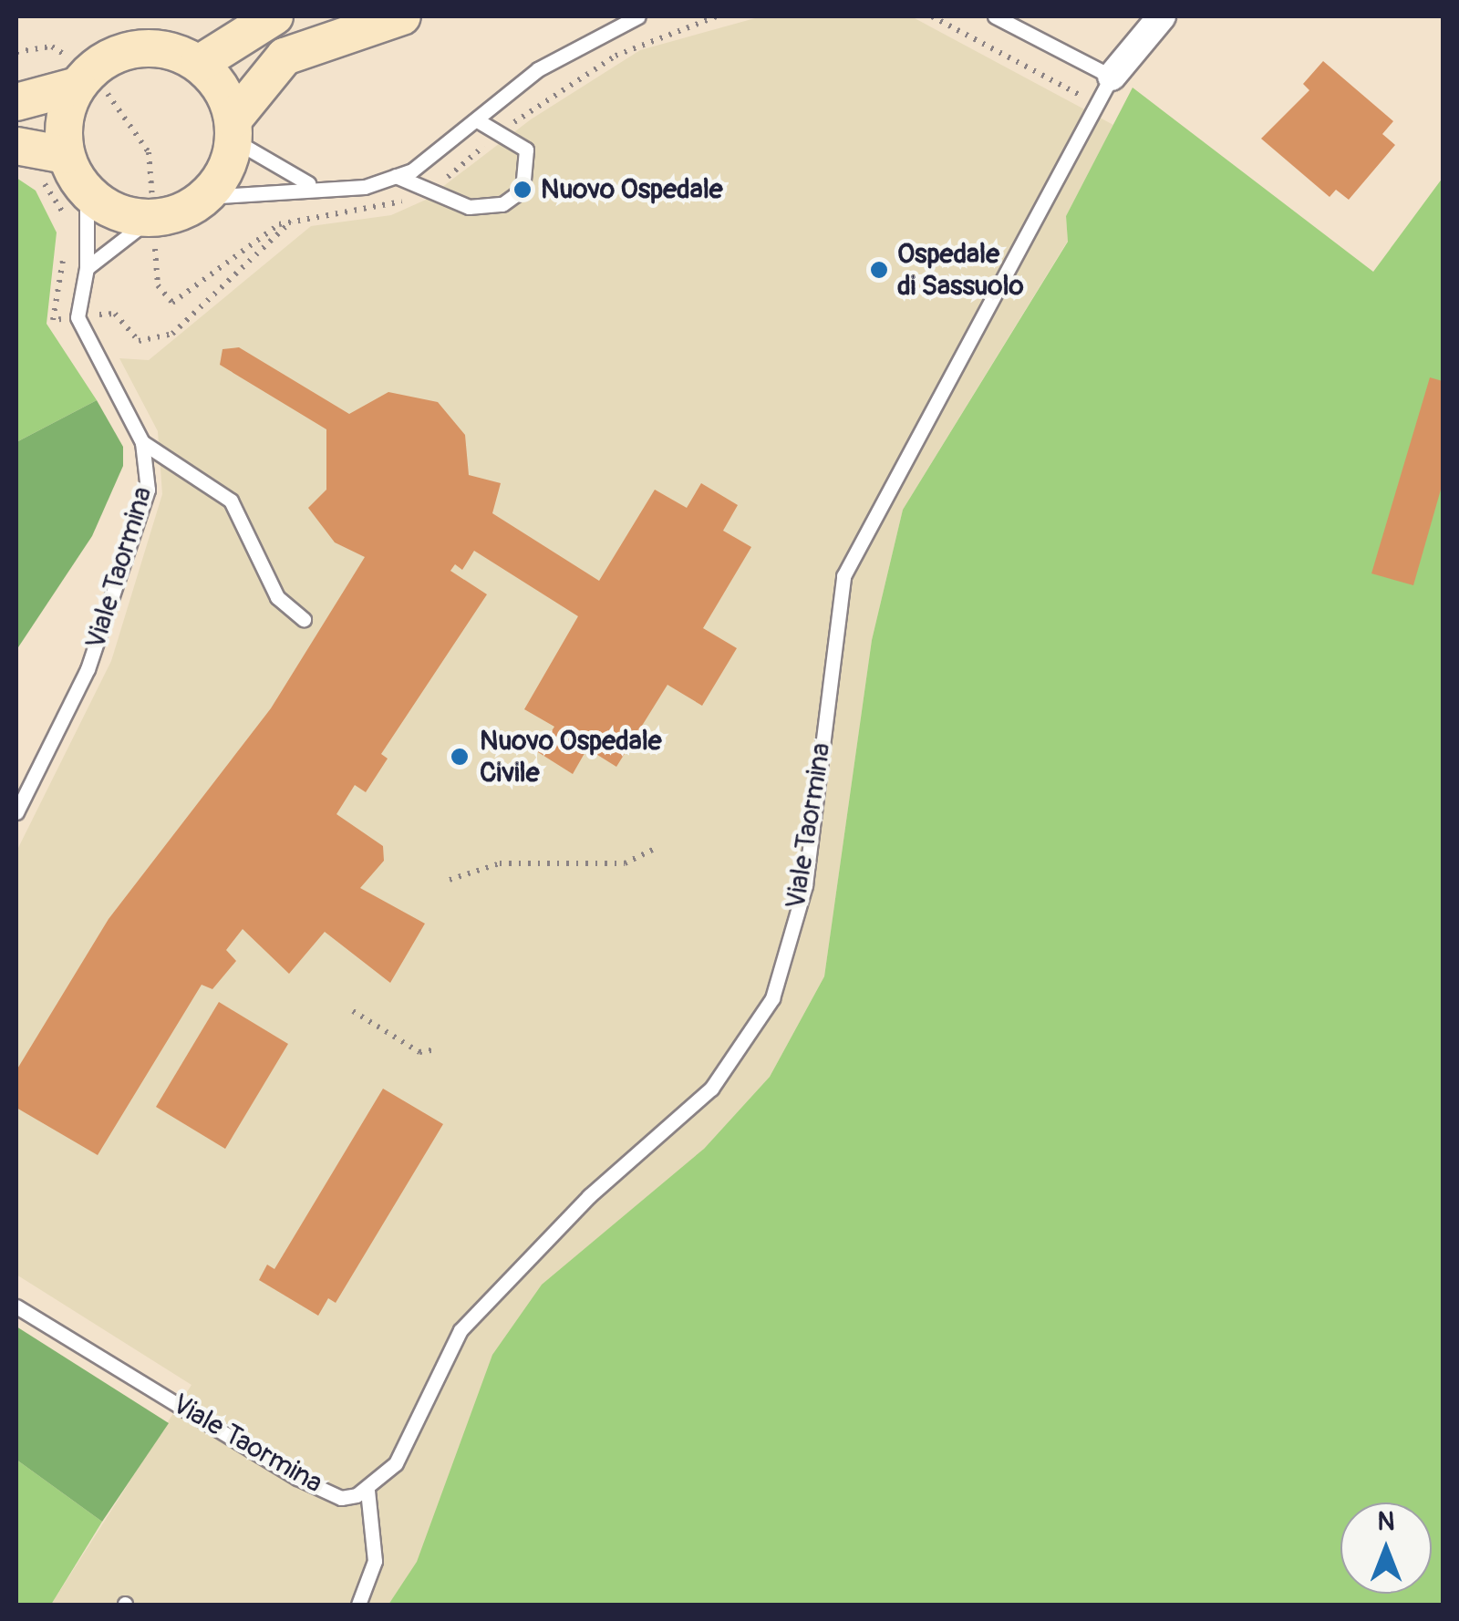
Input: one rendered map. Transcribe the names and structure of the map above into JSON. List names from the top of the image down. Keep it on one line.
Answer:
{"streets":{"street":["Viale Taormina"]},"places":["Nuovo Ospedale","Ospedale di Sassuolo","Nuovo Ospedale Civile"],"north":"top"}
